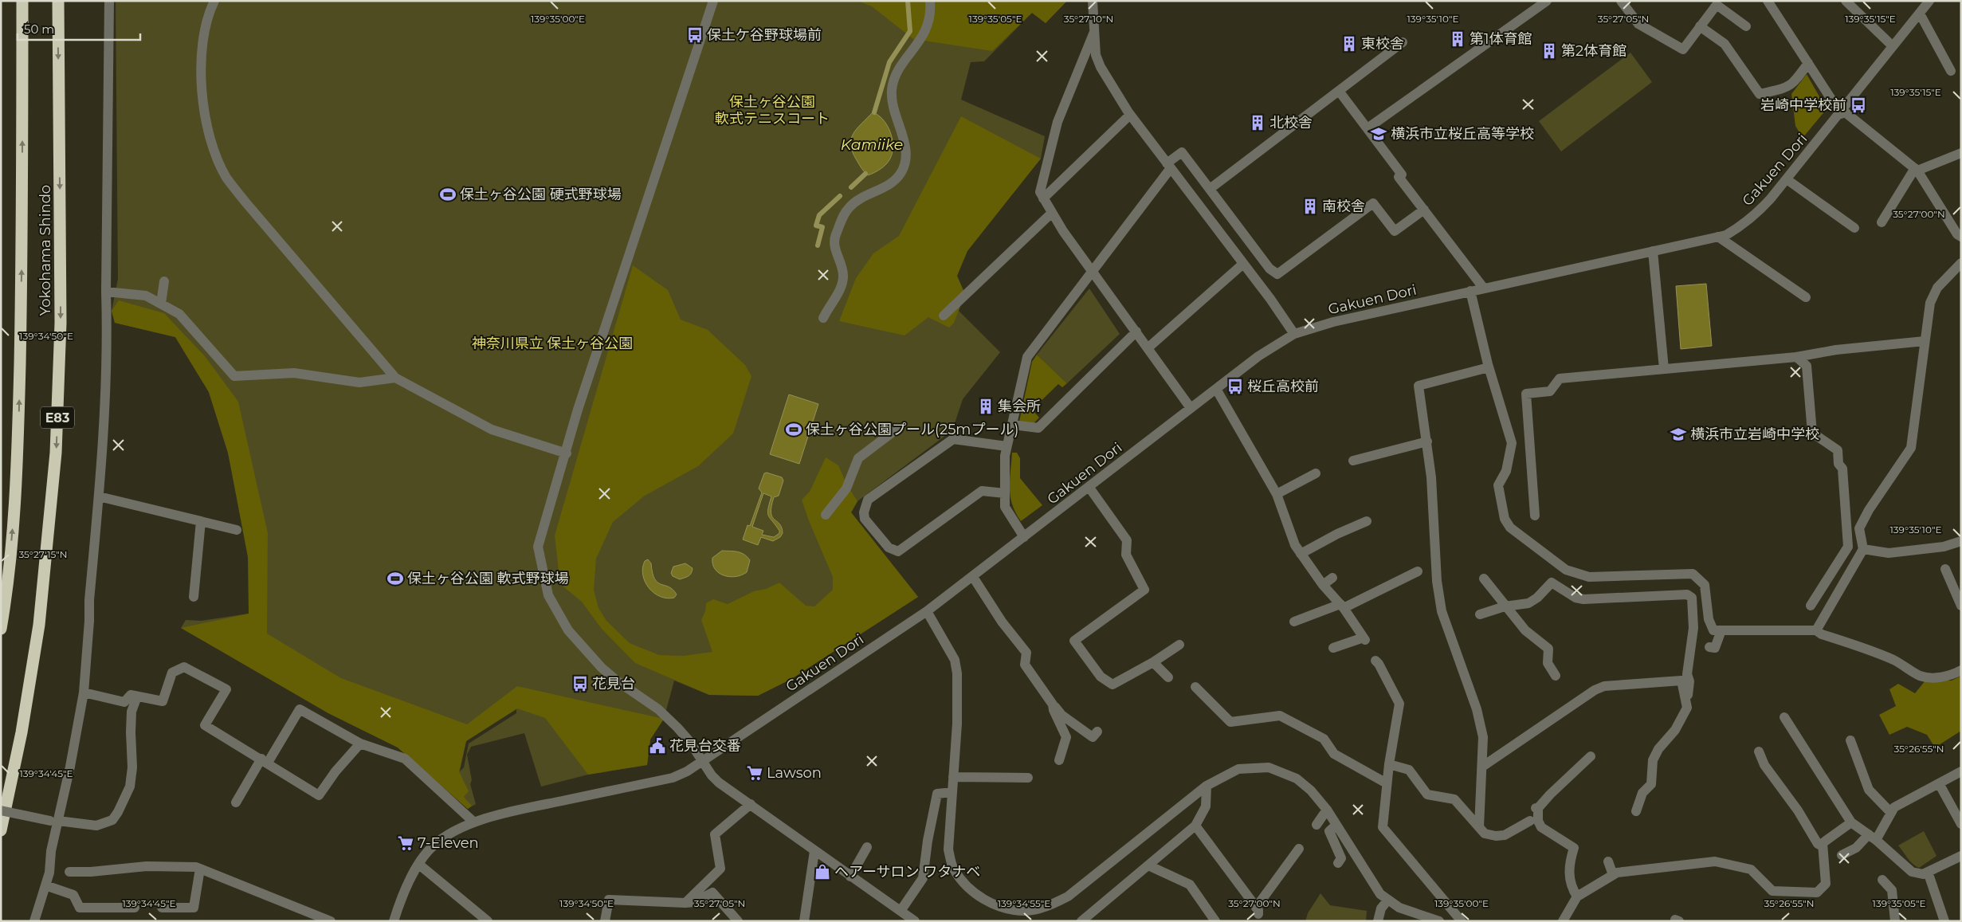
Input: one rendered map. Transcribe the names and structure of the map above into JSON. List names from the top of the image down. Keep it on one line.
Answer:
{"streets":{"highway":["Yokohama Shindo","E83"],"street":["Gakuen Dori"]},"water":["Kamiike"],"parks":["保土ヶ谷公園 軟式テニスコート","神奈川県立 保土ヶ谷公園"],"places":{"bus stop":["保土ケ谷野球場前","岩崎中学校前","桜丘高校前","花見台"],"building":["第1体育館","東校舎","第2体育館","北校舎","南校舎","集会所"],"school or university":["横浜市立桜丘高等学校","横浜市立岩崎中学校"],"sports":["保土ヶ谷公園 硬式野球場","保土ヶ谷公園プール(25mプール)","保土ヶ谷公園 軟式野球場"],"public building":["花見台交番"],"supermarket":["Lawson","7-Eleven"],"shop":["ヘアーサロン ワタナベ"]},"scale_bar":"50 m","coordinates":["139°35'15\"E","139°35'00\"E","139°35'05\"E","35°27'10\"N","139°35'10\"E","35°27'05\"N","35°27'00\"N","139°34'50\"E","35°27'15\"N","35°26'55\"N","139°34'45\"E","139°34'55\"E"]}
